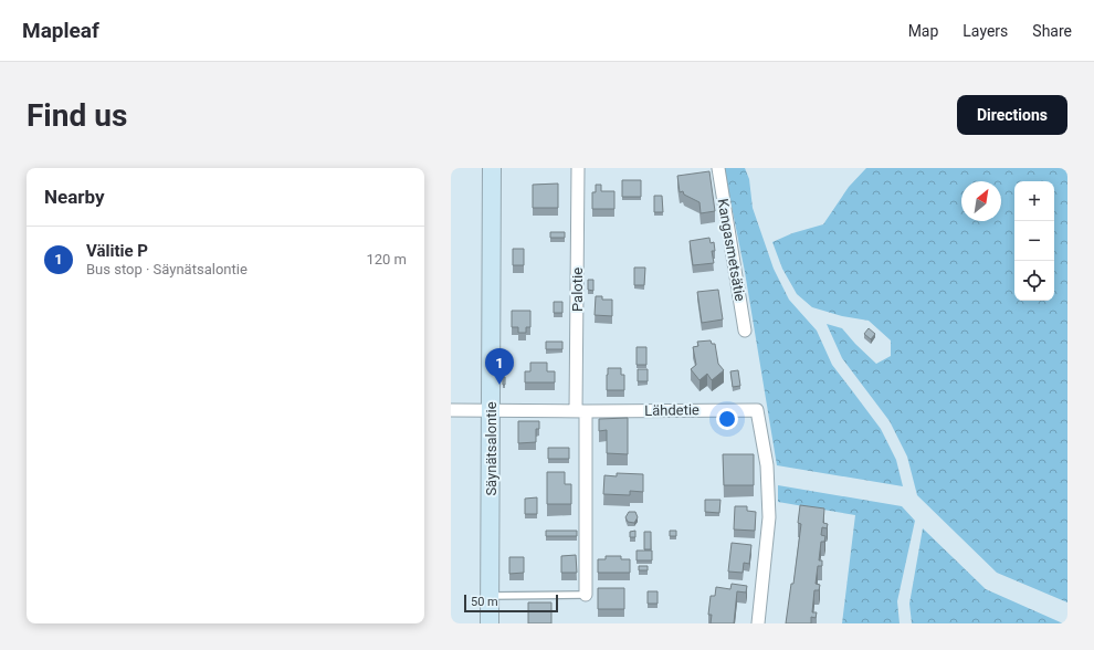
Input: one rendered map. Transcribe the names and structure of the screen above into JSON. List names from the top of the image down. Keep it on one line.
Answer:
{"streets":{"main road":["Säynätsalontie"],"street":["Kangasmetsätie","Palotie","Lähdetie"]},"crossings":[["Palotie","Lähdetie"],["Lähdetie","Säynätsalontie"]],"scale_bar":"50 m","north":"top right","page":{"header":"Mapleaf","nav":["Map","Layers","Share"],"buttons":"Directions","title":"Find us","heading":"Nearby","map_buttons":["+","−"],"list":[{"mark":"1","name":"Välitie P","note":"Bus stop · Säynätsalontie","value":"120 m"}],"pins":"1","scale":"50 m"}}
